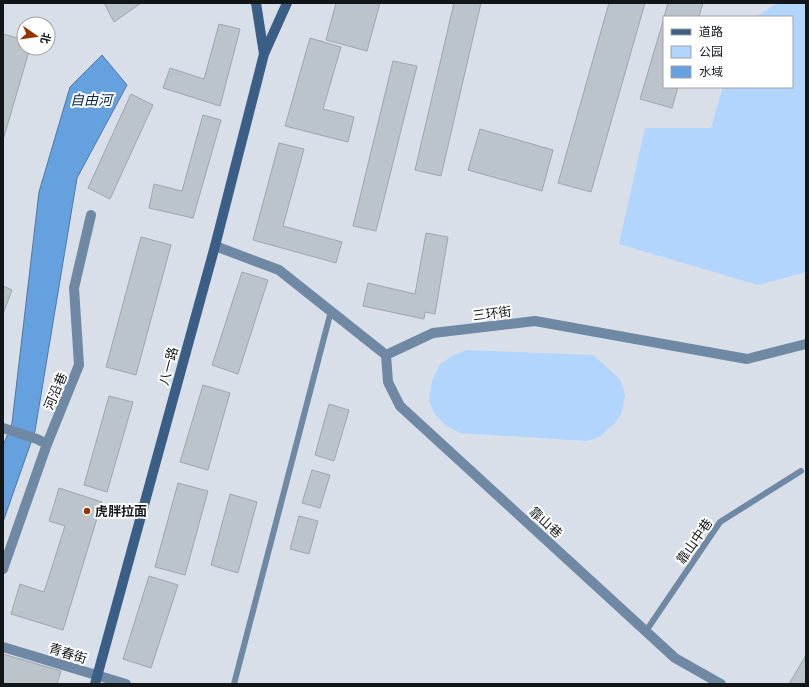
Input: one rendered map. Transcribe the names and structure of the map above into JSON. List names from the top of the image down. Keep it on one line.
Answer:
{"streets":{"main road":["八一路"],"street":["三环街","河沿巷","靠山巷","青春街"],"lane":["靠山中巷"]},"crossings":[["三环街","靠山巷"],["八一路","青春街"],["靠山巷","靠山中巷"]],"water":["自由河"],"places":["虎胖拉面"],"legend":["道路","公园","水域"],"north":"right"}
